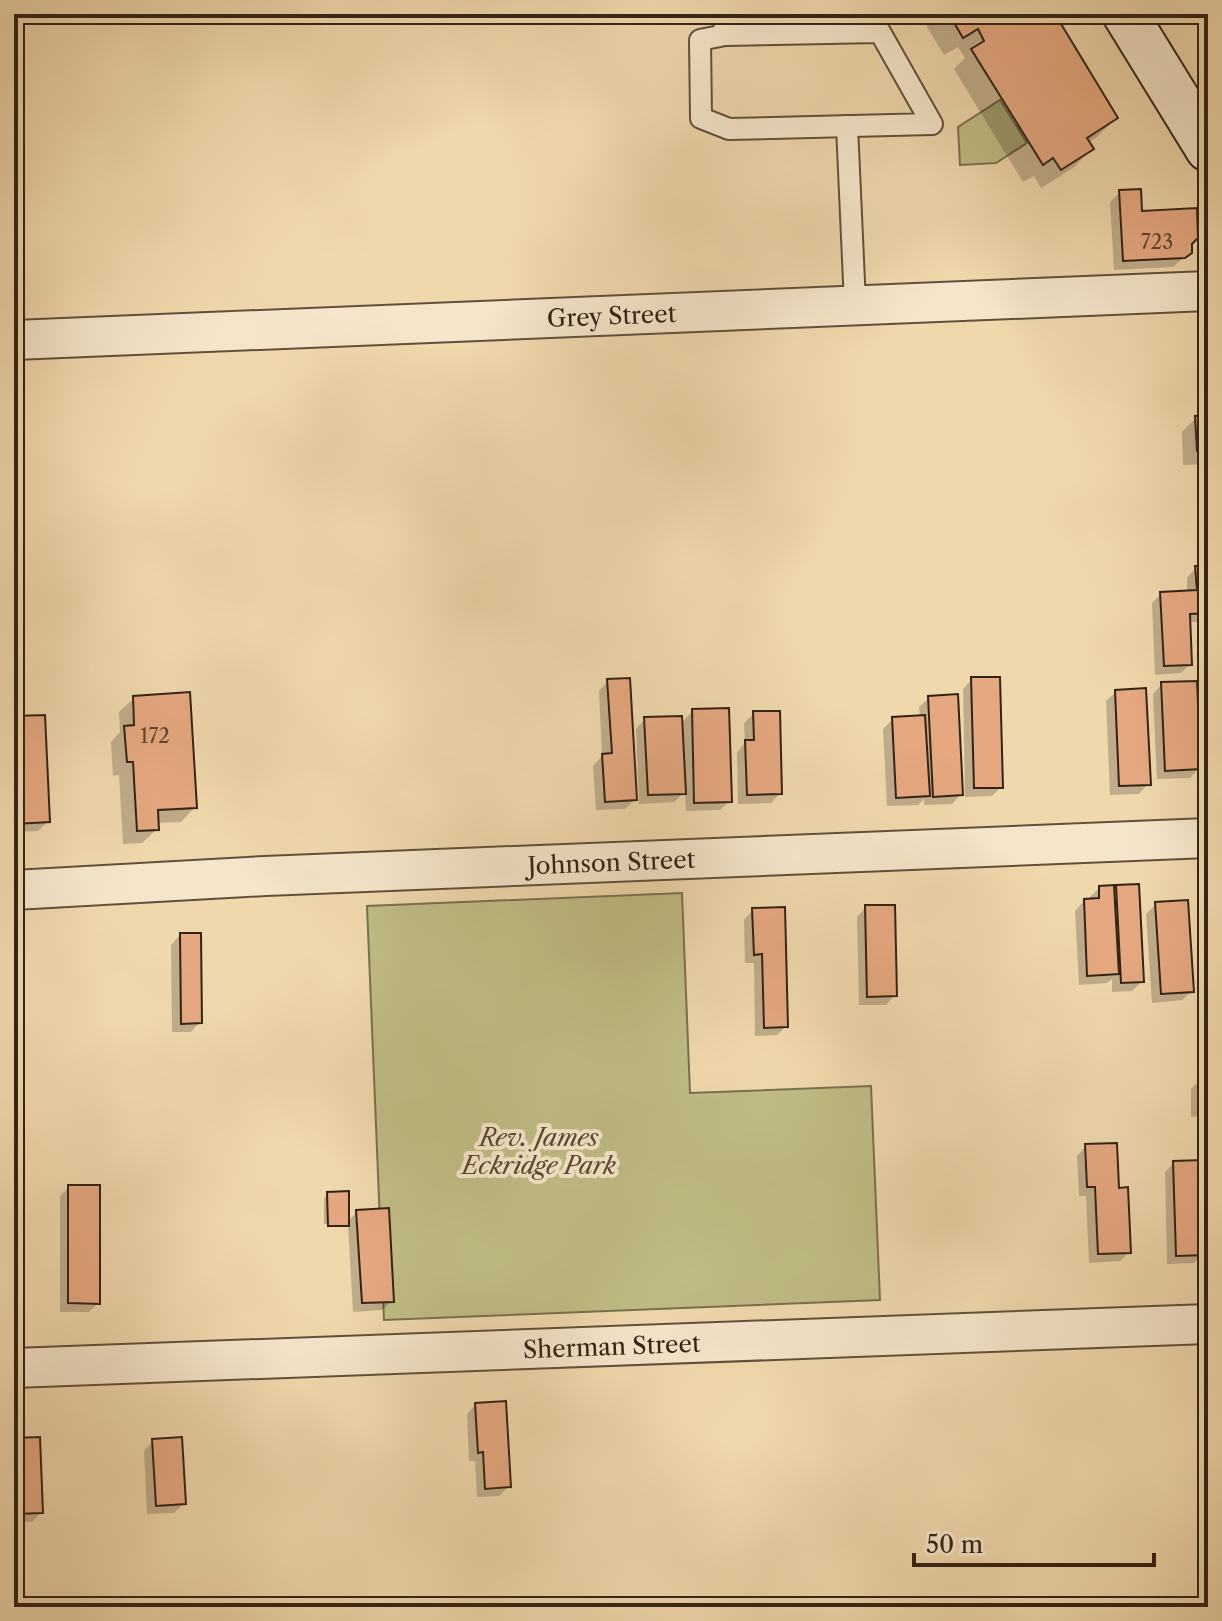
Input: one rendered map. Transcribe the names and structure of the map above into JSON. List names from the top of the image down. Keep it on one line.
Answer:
{"streets":{"street":["Grey Street","Johnson Street","Sherman Street"]},"parks":["Rev. James Eckridge Park"],"house_numbers":["723","172"],"scale_bar":"50 m"}
